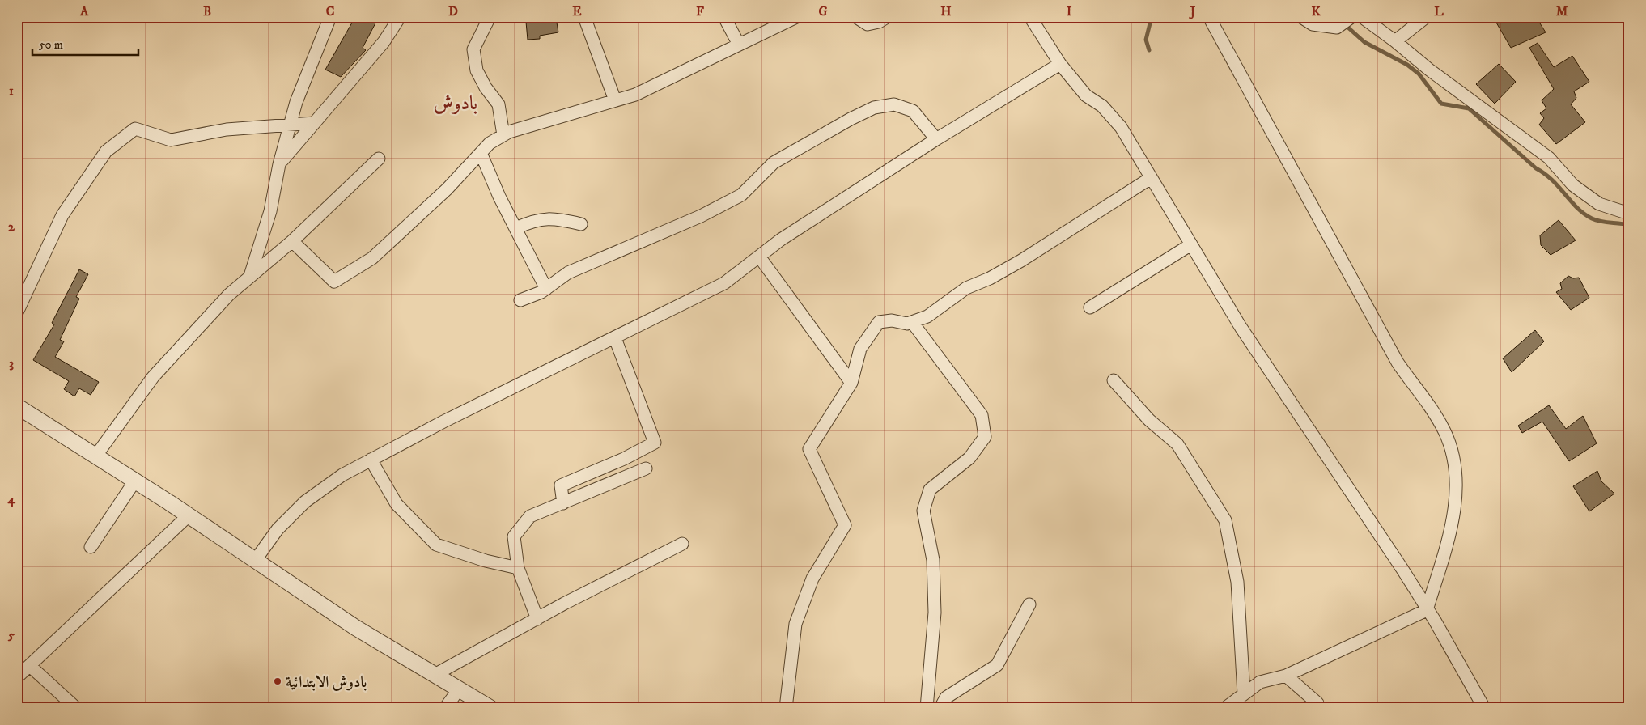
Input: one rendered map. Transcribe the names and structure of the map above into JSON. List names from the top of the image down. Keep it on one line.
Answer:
{"districts":["بادوش"],"places":["بادوش الابتدائية"],"scale_bar":"50 m","grid":{"columns":["A","B","C","D","E","F","G","H","I","J","K","L","M"],"rows":["1","2","3","4","5"]}}
